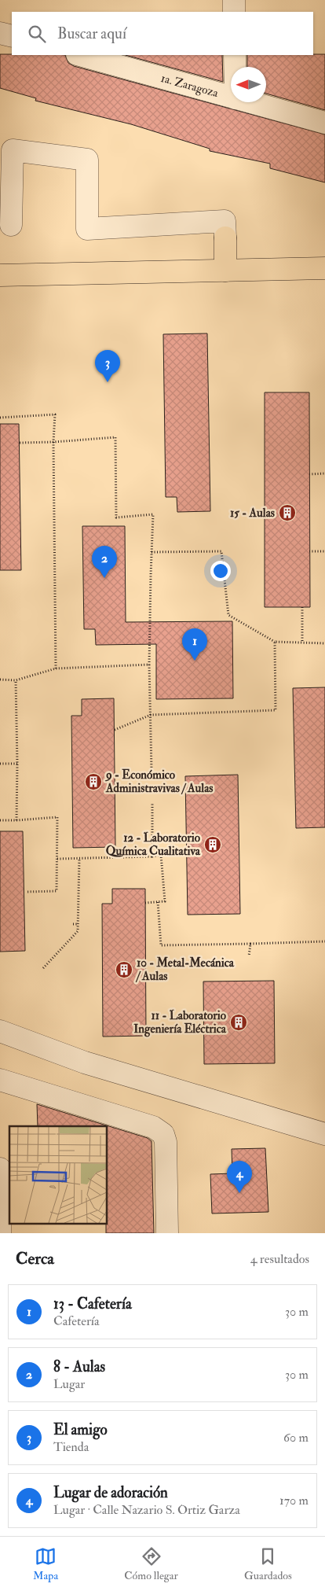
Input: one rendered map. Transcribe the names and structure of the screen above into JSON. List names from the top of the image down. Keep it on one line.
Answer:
{"streets":{"street":["1a. Zaragoza"]},"places":{"building":["15 - Aulas","9 - Económico Administravivas / Aulas","12 - Laboratorio Química Cualitativa","10 - Metal-Mecánica / Aulas","11 - Laboratorio Ingeniería Eléctrica"]},"north":"left","page":{"search":"Buscar aquí","pins":["3","2","1","4"],"heading":["Cerca","4 resultados"],"list":[{"mark":"1","name":"13 - Cafetería","note":"Cafetería","value":"30 m"},{"mark":"2","name":"8 - Aulas","note":"Lugar","value":"30 m"},{"mark":"3","name":"El amigo","note":"Tienda","value":"60 m"},{"mark":"4","name":"Lugar de adoración","note":"Lugar · Calle Nazario S. Ortiz Garza","value":"170 m"}],"nav":["Mapa","Cómo llegar","Guardados"]}}
